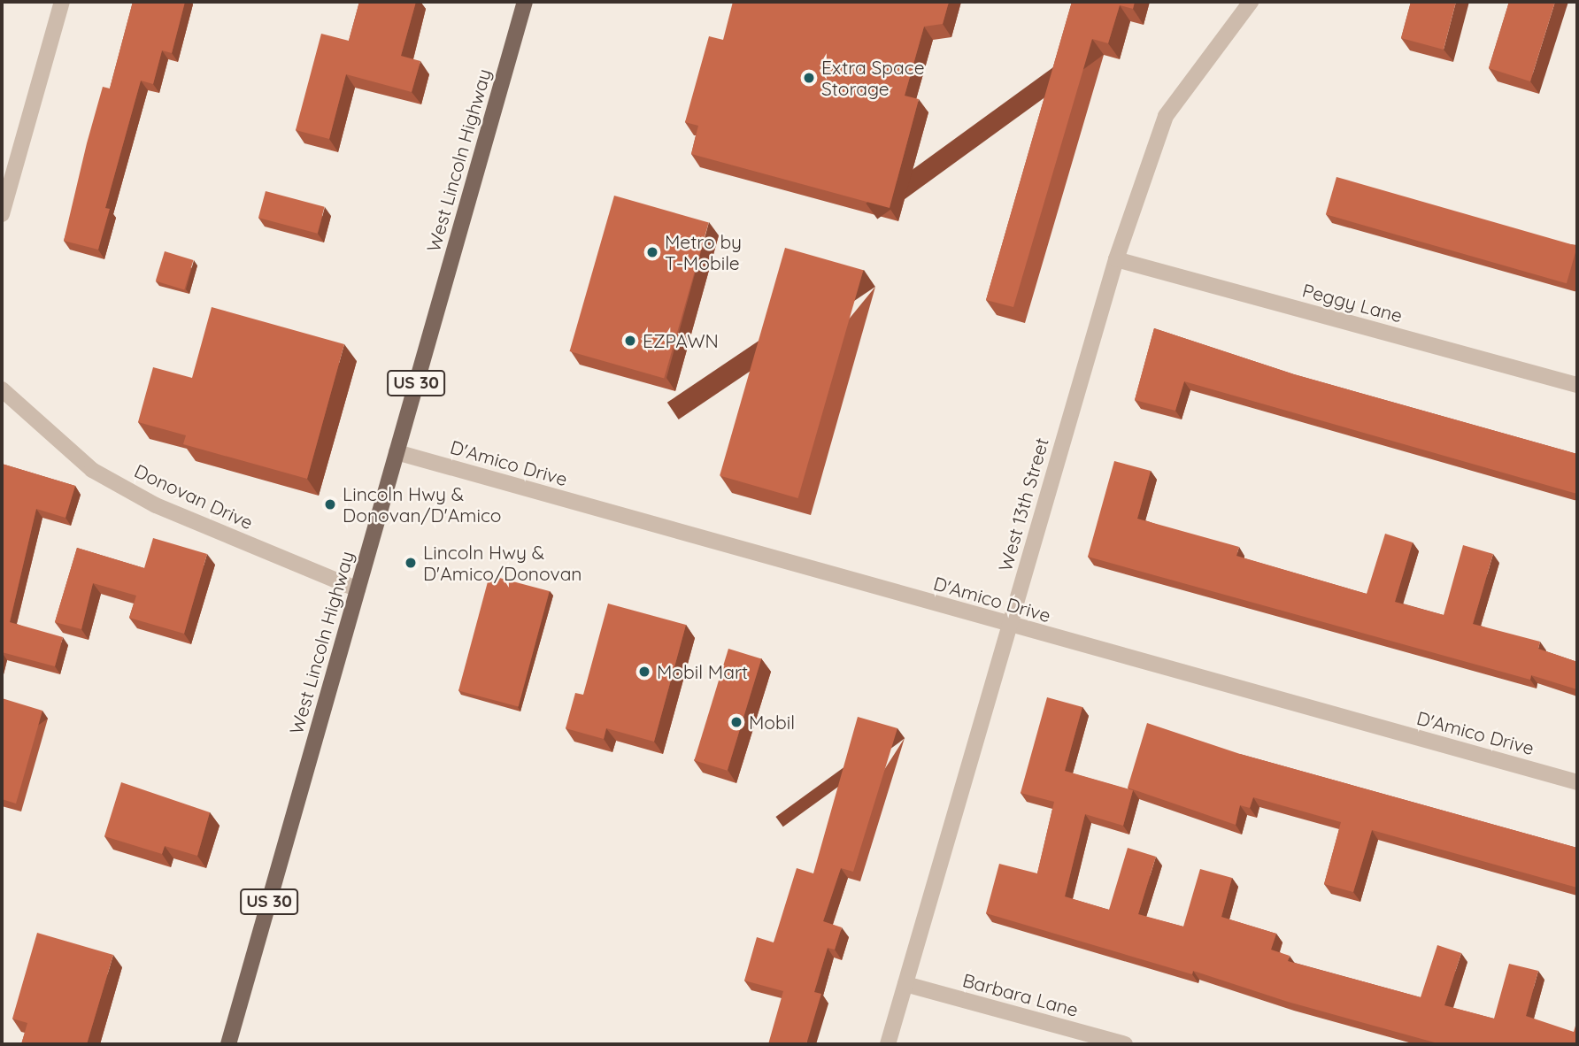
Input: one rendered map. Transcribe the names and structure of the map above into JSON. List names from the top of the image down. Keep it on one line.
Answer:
{"streets":{"main road":["West Lincoln Highway","US 30"],"street":["Peggy Lane","D'Amico Drive","Donovan Drive","West 13th Street","Barbara Lane"]},"crossings":[["West Lincoln Highway","D'Amico Drive"],["West Lincoln Highway","Donovan Drive"],["Peggy Lane","West 13th Street"],["D'Amico Drive","West 13th Street"],["West 13th Street","Barbara Lane"]],"places":["Extra Space Storage","Metro by T-Mobile","EZPAWN","Lincoln Hwy & Donovan/D'Amico","Lincoln Hwy & D'Amico/Donovan","Mobil Mart","Mobil"]}
